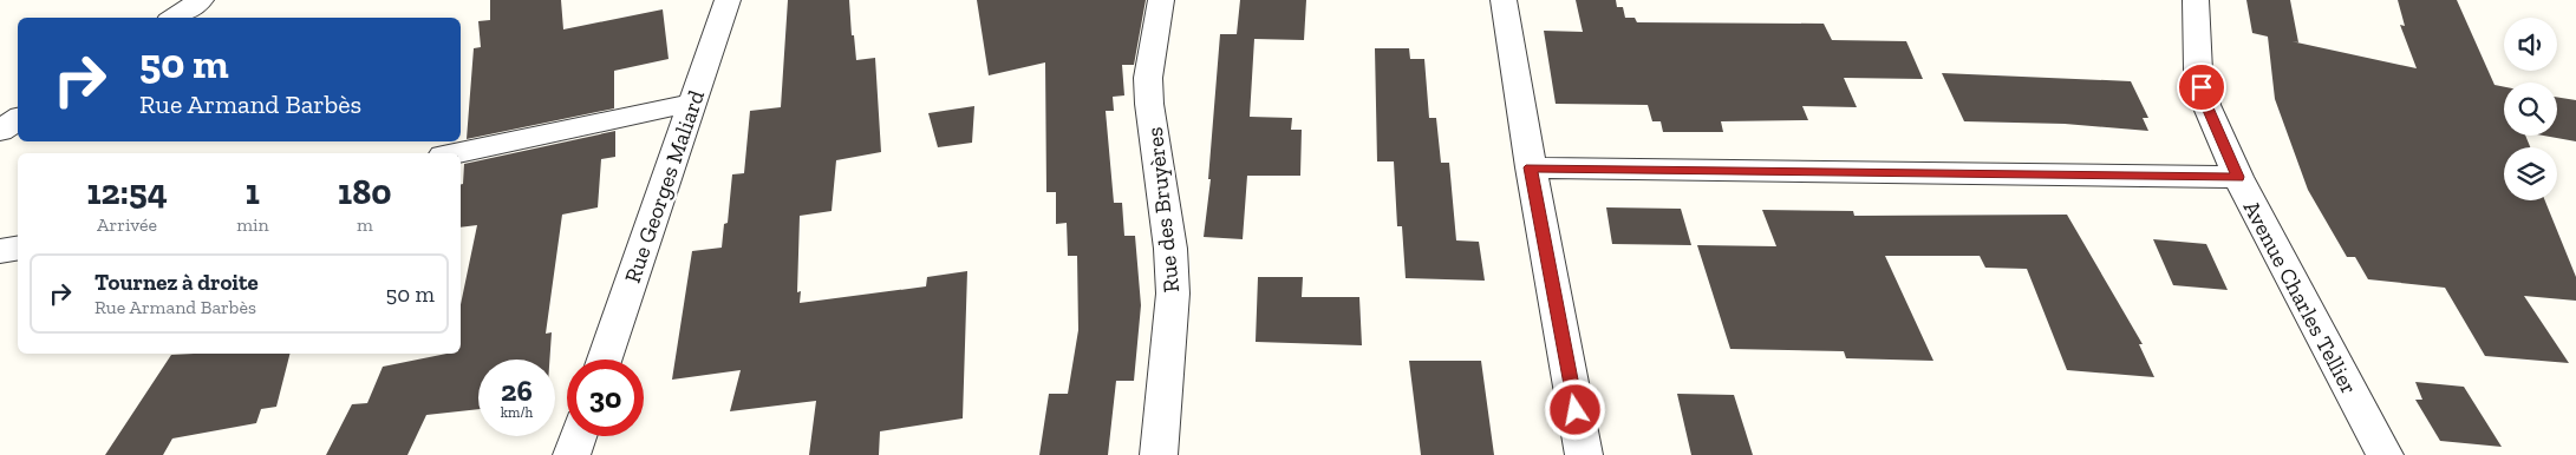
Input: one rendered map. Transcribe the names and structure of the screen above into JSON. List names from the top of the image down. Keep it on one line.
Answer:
{"streets":{"street":["Rue Georges Maliard","Rue des Bruyères","Avenue Charles Tellier"]},"page":{"turn":["50 m","Rue Armand Barbès"],"eta":["12:54","Arrivée","1","min","180","m"],"list":[{"name":"Tournez à droite","note":"Rue Armand Barbès","value":"50 m"}],"speed":"26 km/h","limit":"30"}}
